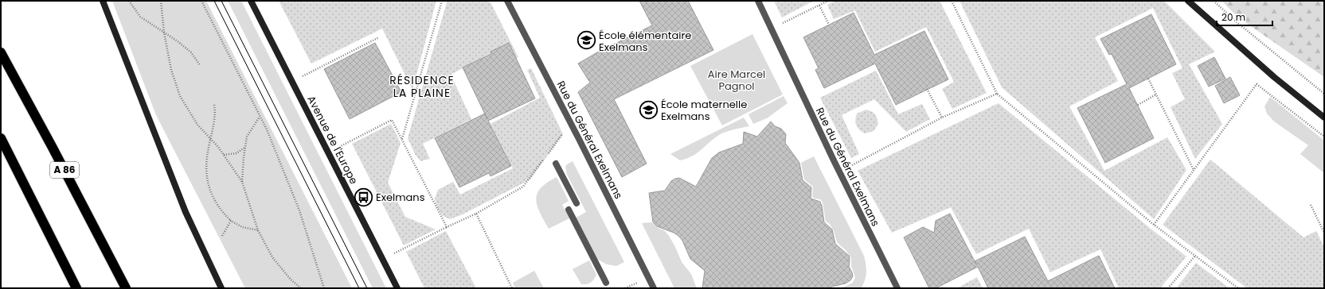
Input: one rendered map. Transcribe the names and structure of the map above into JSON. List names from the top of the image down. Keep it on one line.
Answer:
{"streets":{"highway":["A 86"],"main road":["Avenue de l'Europe"],"street":["Rue du Général Exelmans"]},"districts":["RÉSIDENCE LA PLAINE"],"parks":["Aire Marcel Pagnol"],"places":{"school or university":["École élémentaire Exelmans","École maternelle Exelmans"],"bus stop":["Exelmans"]},"scale_bar":"20 m"}
